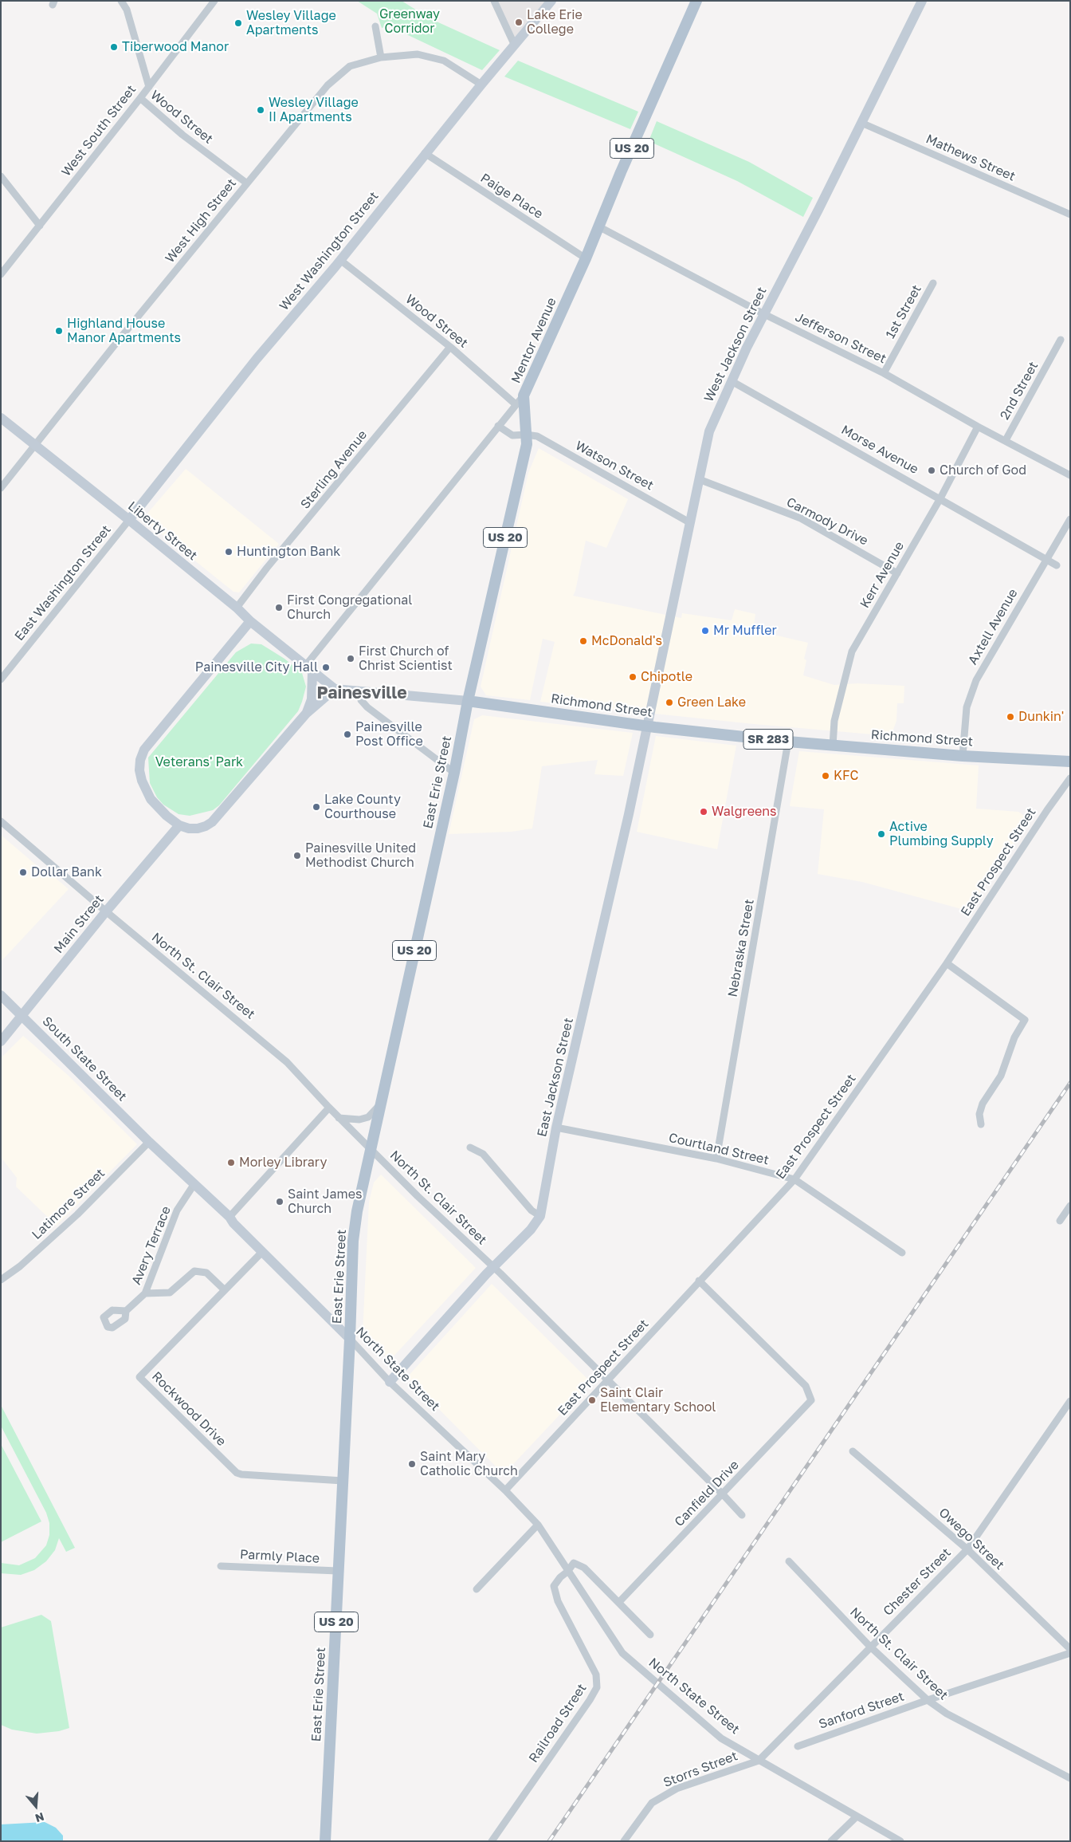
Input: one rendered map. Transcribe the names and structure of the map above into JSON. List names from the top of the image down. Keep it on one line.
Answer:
{"streets":{"main road":["US 20","Mentor Avenue","Richmond Street","SR 283","East Erie Street"],"street":["Wood Street","West South Street","Mathews Street","Paige Place","West High Street","West Washington Street","1st Street","Jefferson Street","West Jackson Street","2nd Street","Morse Avenue","Watson Street","Sterling Avenue","Carmody Drive","Liberty Street","Kerr Avenue","East Washington Street","Axtell Avenue","East Prospect Street","Main Street","Nebraska Street","North St. Clair Street","South State Street","East Jackson Street","Courtland Street","Latimore Street","Avery Terrace","North State Street","Rockwood Drive","Canfield Drive","Owego Street","Parmly Place","Chester Street","Sanford Street","Railroad Street","Storrs Street"]},"crossings":[["Wood Street","West South Street"],["Wood Street","West High Street"],["Wood Street","West Washington Street"],["Wood Street","Mentor Avenue"],["Wood Street","Sterling Avenue"],["US 20","Mentor Avenue"],["US 20","Watson Street"],["US 20","Richmond Street"],["US 20","East Erie Street"],["Mathews Street","West Jackson Street"],["Paige Place","West Washington Street"],["Paige Place","Mentor Avenue"],["West High Street","West Washington Street"],["West High Street","Liberty Street"],["West Washington Street","Liberty Street"],["West Washington Street","East Washington Street"],["1st Street","Jefferson Street"],["Jefferson Street","Mentor Avenue"],["Jefferson Street","West Jackson Street"],["Jefferson Street","2nd Street"],["Jefferson Street","Kerr Avenue"],["Mentor Avenue","Watson Street"],["Mentor Avenue","Liberty Street"],["West Jackson Street","Morse Avenue"],["West Jackson Street","Watson Street"],["West Jackson Street","Carmody Drive"],["West Jackson Street","Richmond Street"],["West Jackson Street","East Jackson Street"],["Morse Avenue","Kerr Avenue"],["Morse Avenue","Axtell Avenue"],["Sterling Avenue","Liberty Street"],["Carmody Drive","Kerr Avenue"],["Liberty Street","East Washington Street"],["Kerr Avenue","Richmond Street"],["Axtell Avenue","Richmond Street"],["Richmond Street","East Erie Street"],["Richmond Street","Nebraska Street"],["Richmond Street","East Jackson Street"],["East Erie Street","North St. Clair Street"],["East Erie Street","North State Street"],["East Erie Street","Rockwood Drive"],["East Erie Street","Parmly Place"],["East Prospect Street","North St. Clair Street"],["East Prospect Street","Courtland Street"],["East Prospect Street","North State Street"],["East Prospect Street","Canfield Drive"],["Main Street","North St. Clair Street"],["Main Street","South State Street"],["Nebraska Street","Courtland Street"],["North St. Clair Street","East Jackson Street"],["North St. Clair Street","Canfield Drive"],["North St. Clair Street","Chester Street"],["North St. Clair Street","Sanford Street"],["South State Street","Latimore Street"],["South State Street","North State Street"],["East Jackson Street","Courtland Street"],["East Jackson Street","North State Street"],["Latimore Street","North State Street"],["Avery Terrace","North State Street"],["North State Street","Rockwood Drive"],["North State Street","Chester Street"],["North State Street","Railroad Street"],["North State Street","Storrs Street"],["Owego Street","Chester Street"],["Chester Street","Storrs Street"]],"districts":["Painesville"],"parks":["Greenway Corridor","Veterans' Park"],"places":["Lake Erie College","Wesley Village Apartments","Tiberwood Manor","Wesley Village II Apartments","Highland House Manor Apartments","Church of God","Huntington Bank","First Congregational Church","Mr Muffler","McDonald's","First Church of Christ Scientist","Painesville City Hall","Chipotle","Green Lake","Dunkin'","Painesville Post Office","KFC","Lake County Courthouse","Walgreens","Active Plumbing Supply","Painesville United Methodist Church","Dollar Bank","Morley Library","Saint James Church","Saint Clair Elementary School","Saint Mary Catholic Church"],"north":"bottom"}
